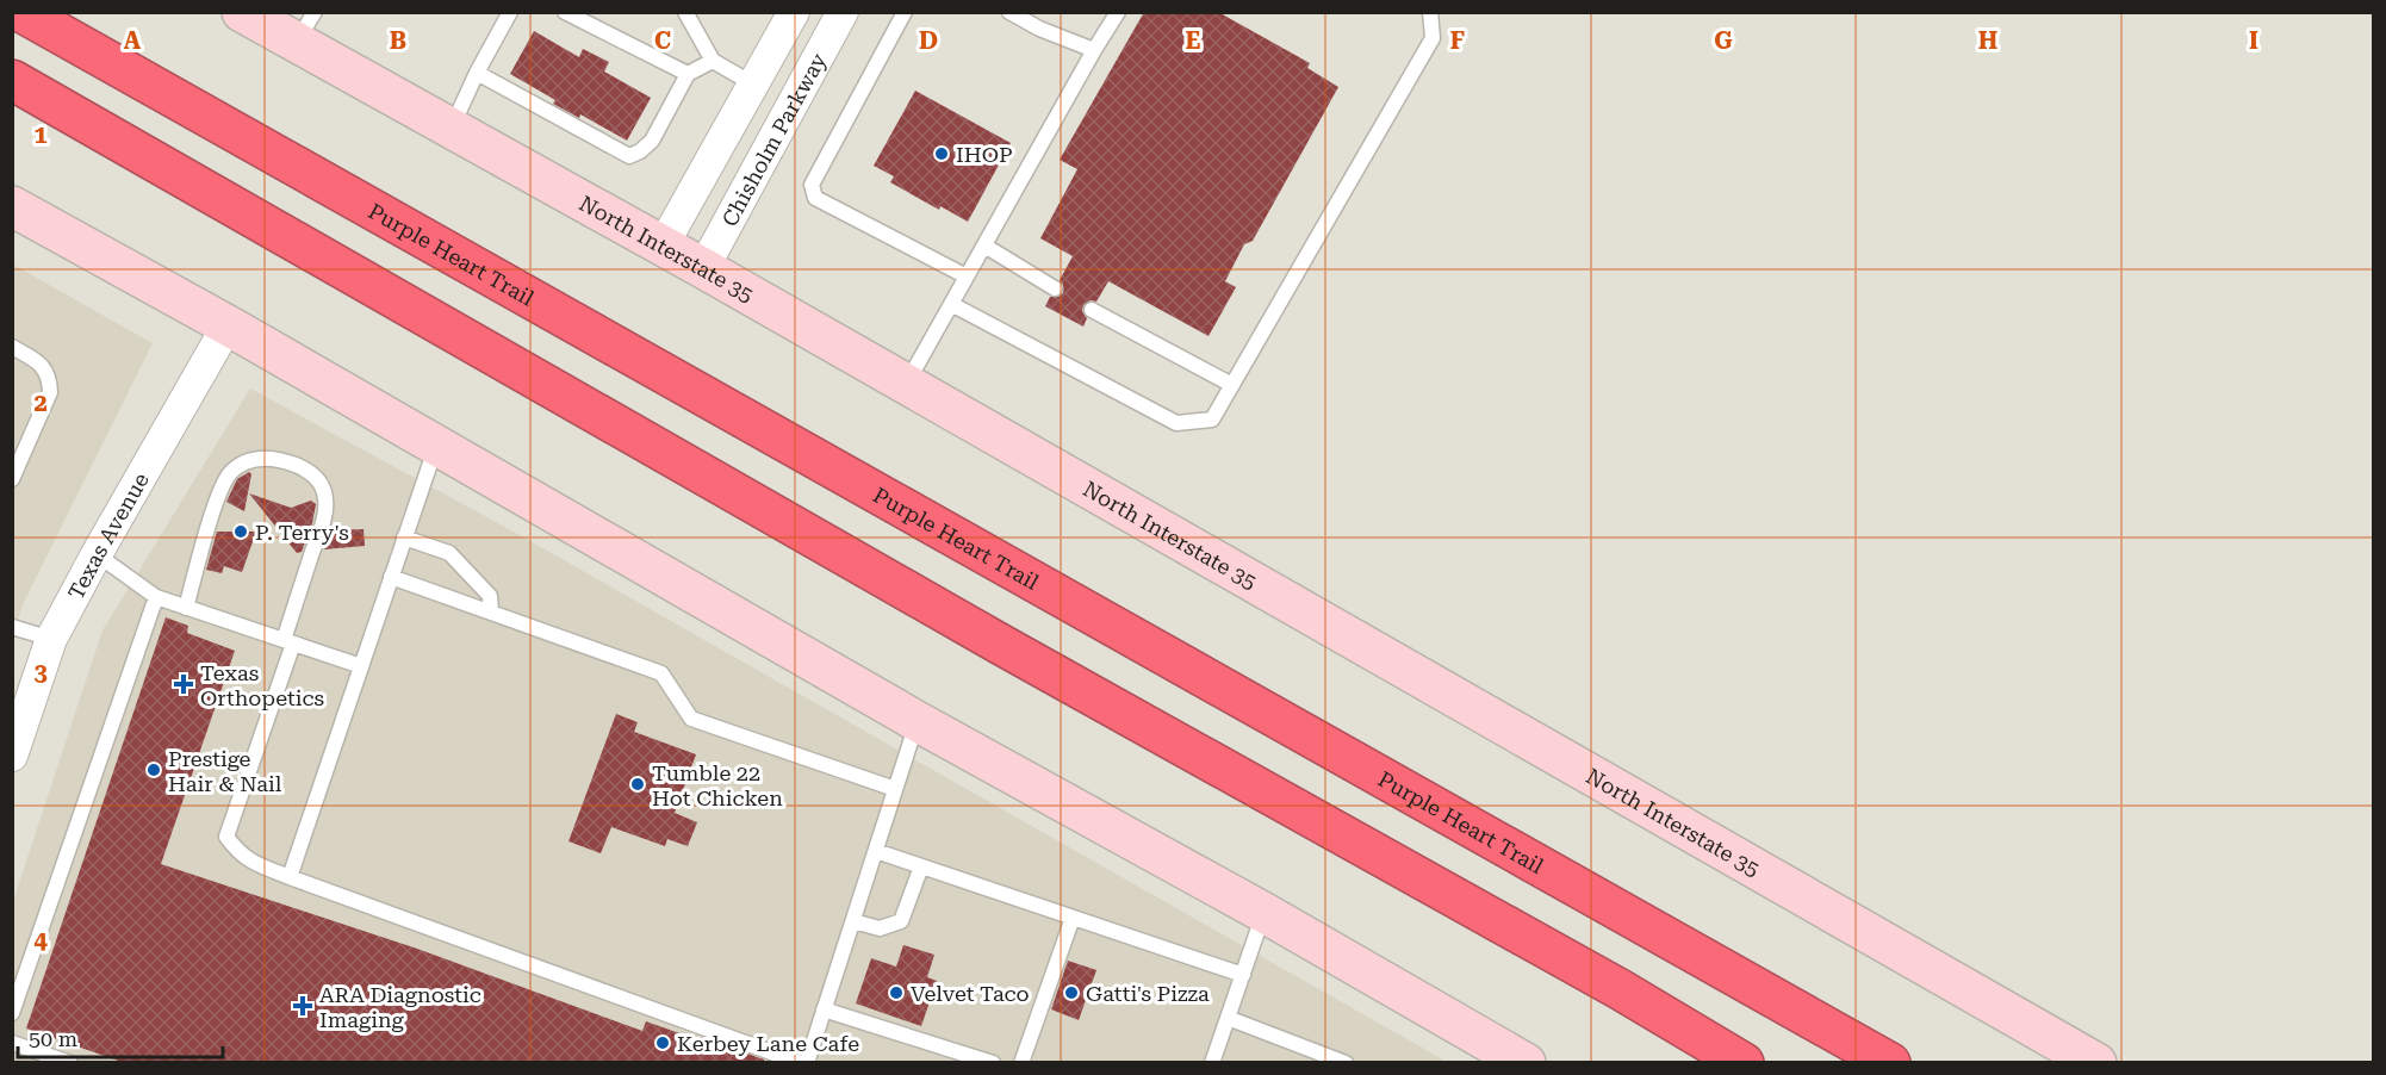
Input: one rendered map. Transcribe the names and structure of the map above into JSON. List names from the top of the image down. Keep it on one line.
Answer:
{"streets":{"highway":["Purple Heart Trail"],"main road":["North Interstate 35"],"street":["Chisholm Parkway","Texas Avenue"]},"crossings":[["Chisholm Parkway","North Interstate 35"]],"places":{"other":["IHOP","P. Terry's","Prestige Hair & Nail","Tumble 22 Hot Chicken","Velvet Taco","Gatti's Pizza","Kerbey Lane Cafe"],"health":["Texas Orthopetics","ARA Diagnostic Imaging"]},"scale_bar":"50 m","grid":{"columns":["A","B","C","D","E","F","G","H","I"],"rows":["1","2","3","4"]}}
